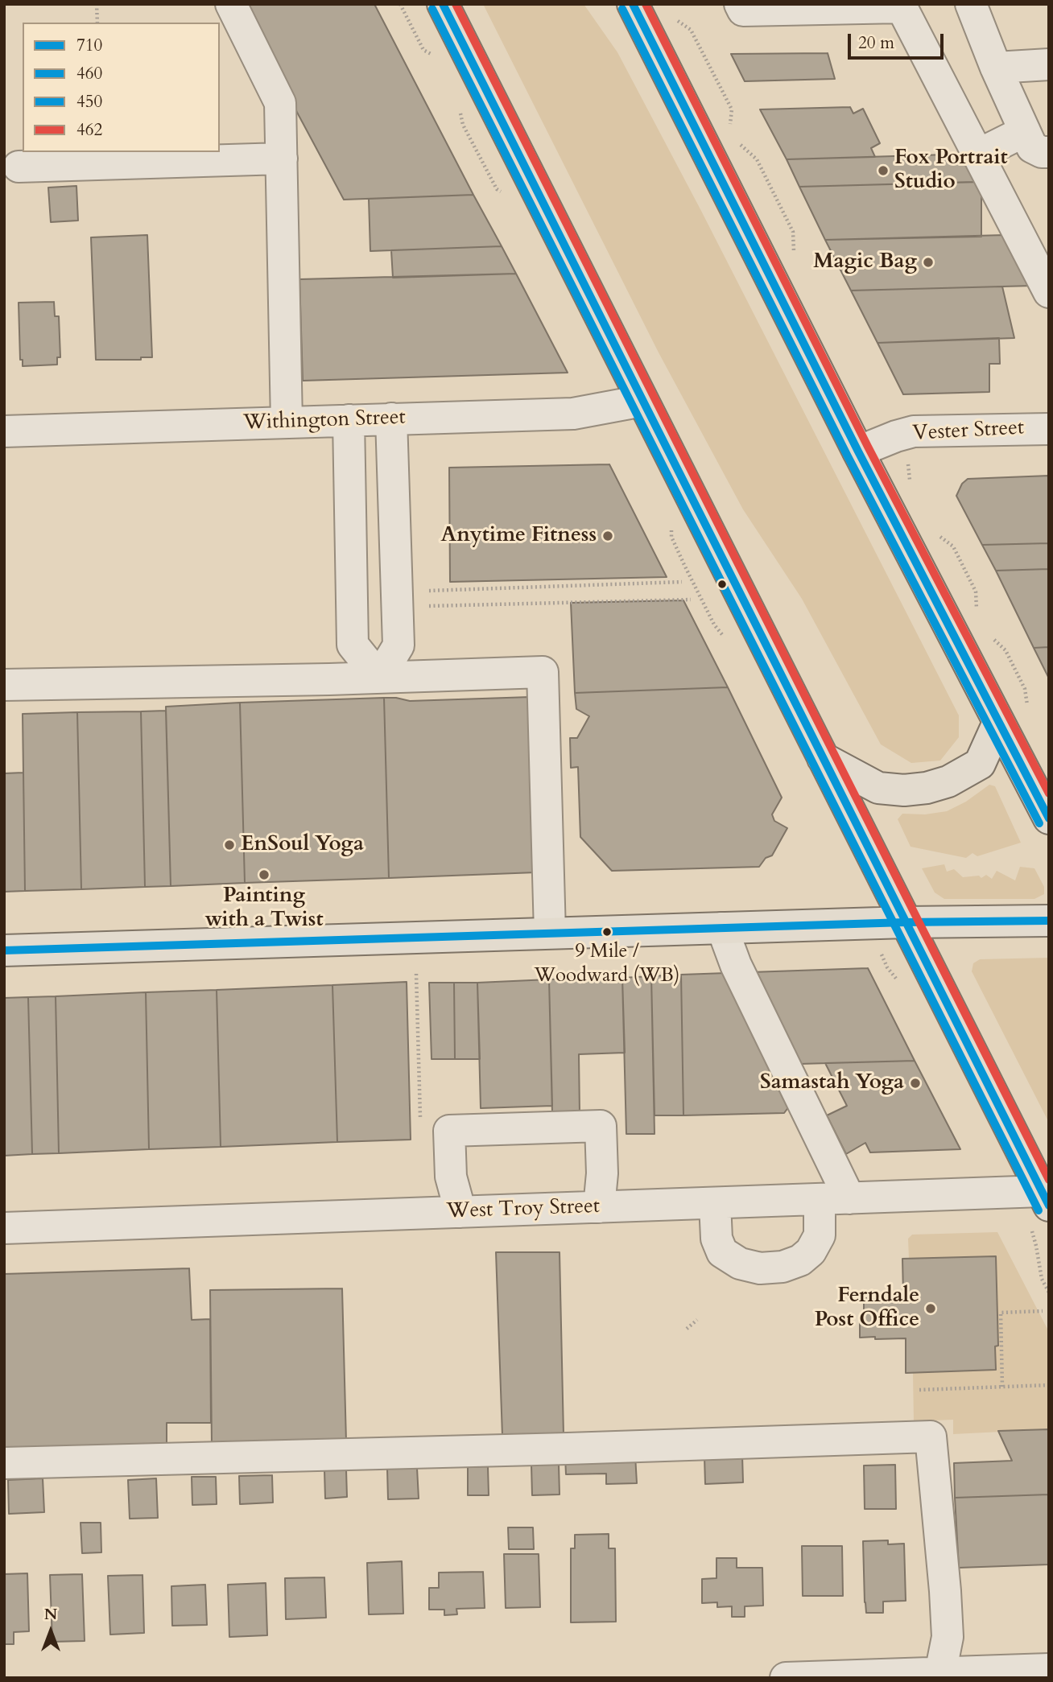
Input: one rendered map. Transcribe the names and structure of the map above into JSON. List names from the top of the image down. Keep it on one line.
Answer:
{"streets":{"street":["Withington Street","Vester Street","West Troy Street"]},"places":["Fox Portrait Studio","Magic Bag","Anytime Fitness","EnSoul Yoga","Painting with a Twist","9 Mile / Woodward (WB)","Samastah Yoga","Ferndale Post Office"],"lines":["transit line 460","transit line 462","transit line 450","transit line 710"],"legend":["710","460","450","462"],"scale_bar":"20 m","north":"top"}
